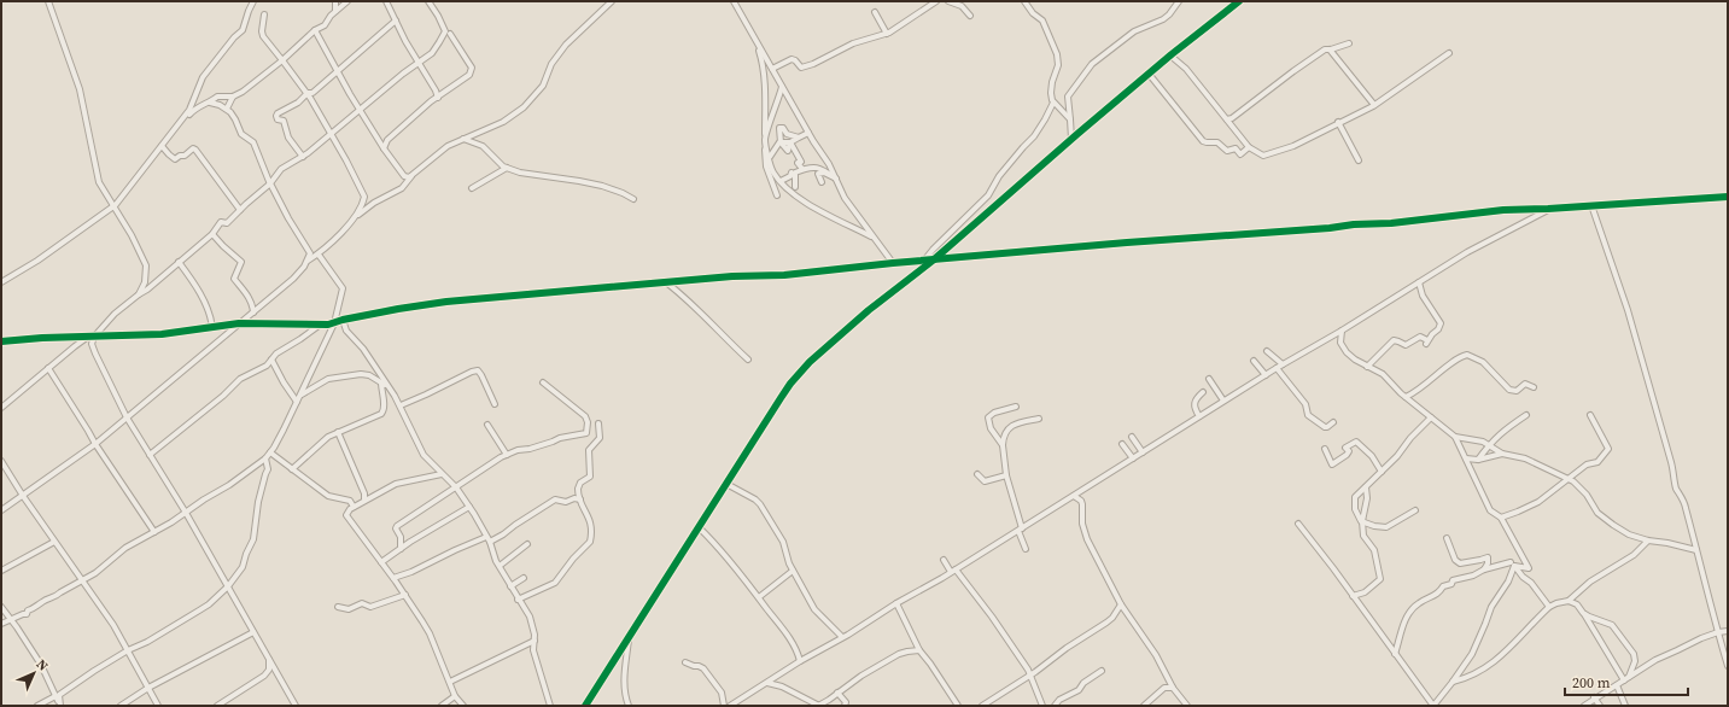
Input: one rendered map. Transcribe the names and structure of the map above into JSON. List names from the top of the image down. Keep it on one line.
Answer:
{"scale_bar":"200 m","north":"top right"}
